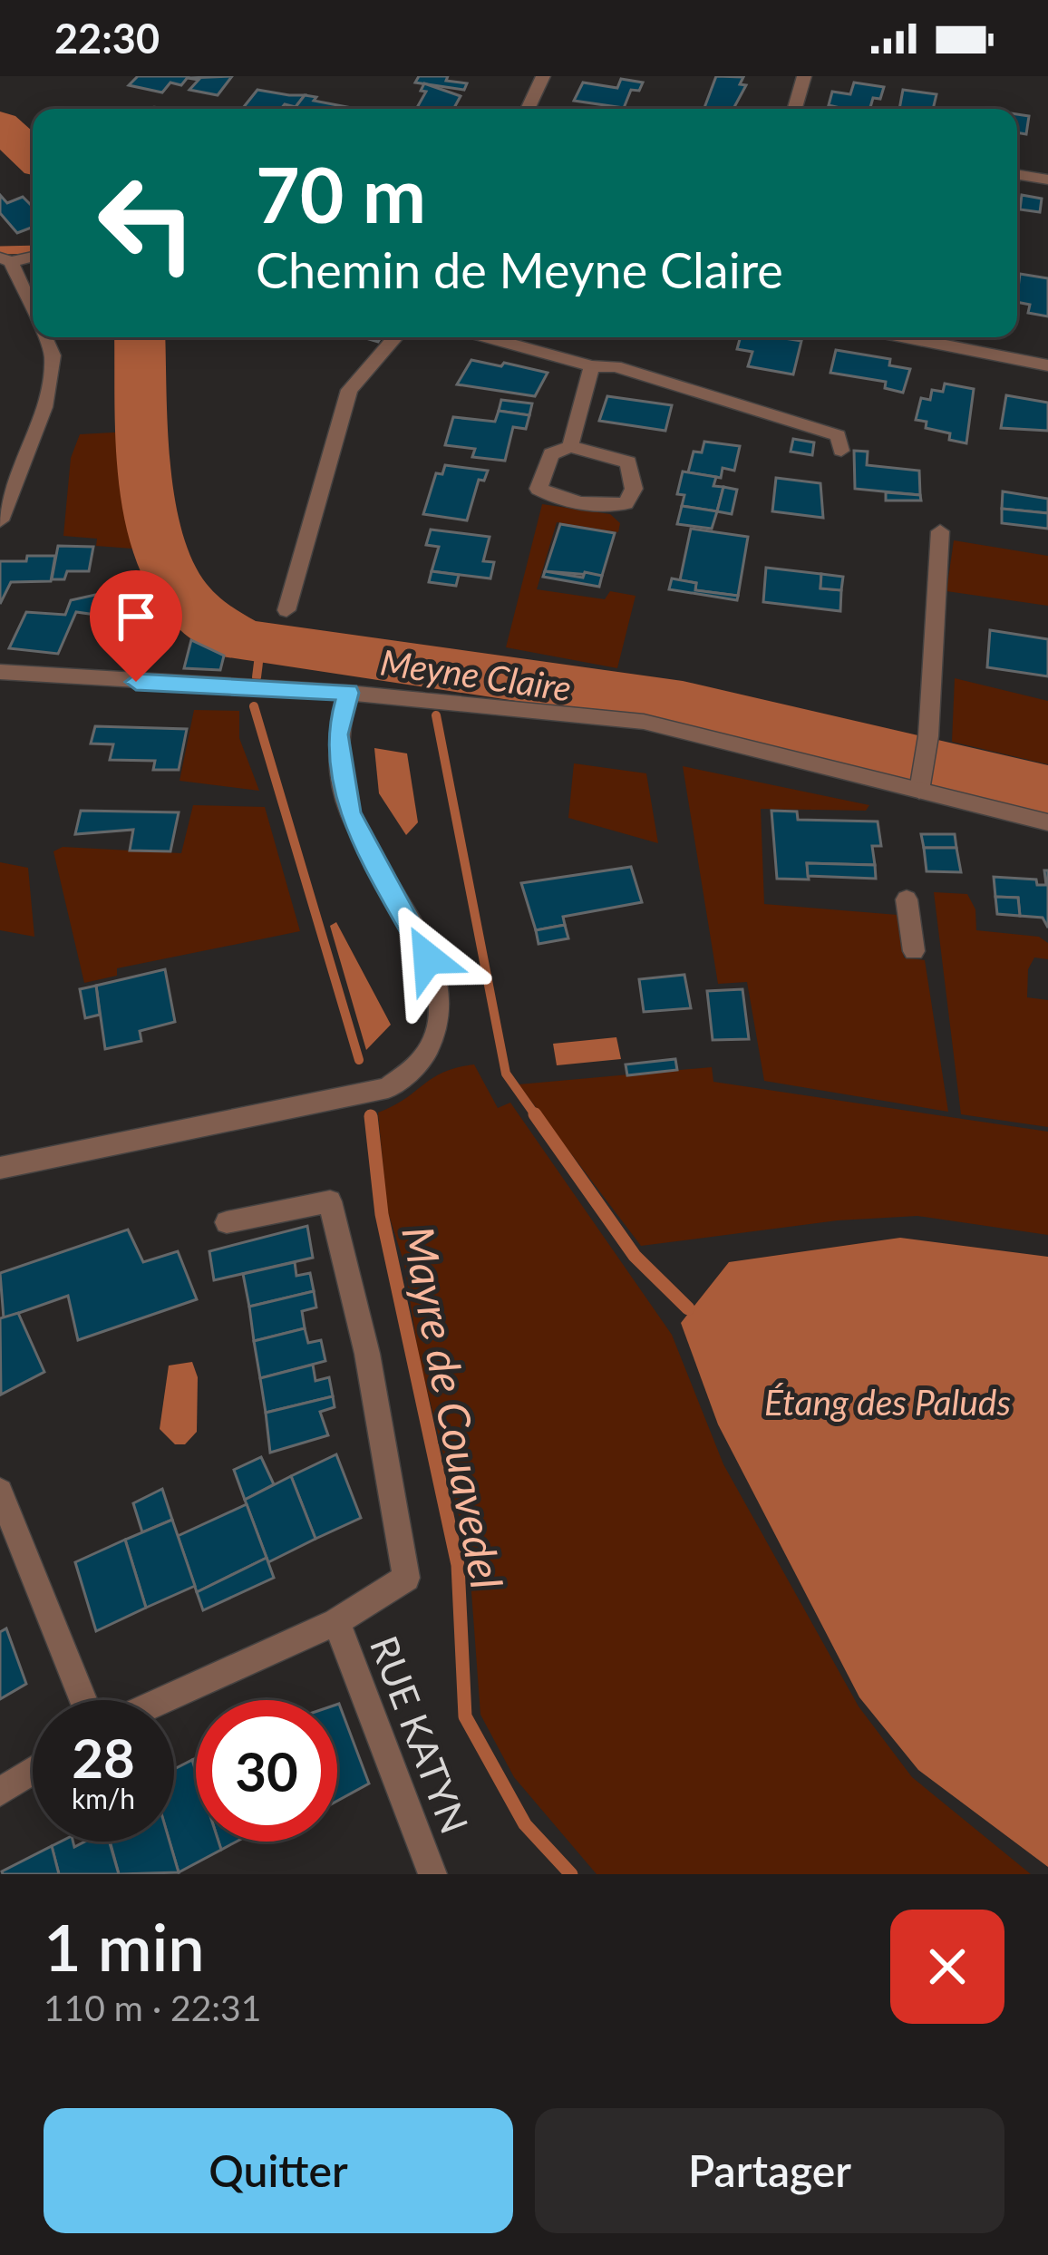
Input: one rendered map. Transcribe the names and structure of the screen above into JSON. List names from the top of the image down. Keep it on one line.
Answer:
{"streets":{"street":["RUE KATYN"]},"water":["Meyne Claire","Étang des Paluds","Mayre de Couavedel"],"page":{"status":"22:30","turn":["70 m","Chemin de Meyne Claire"],"speed":"28 km/h","limit":"30","heading":["1 min","110 m · 22:31"],"buttons":["Quitter","Partager"]}}
